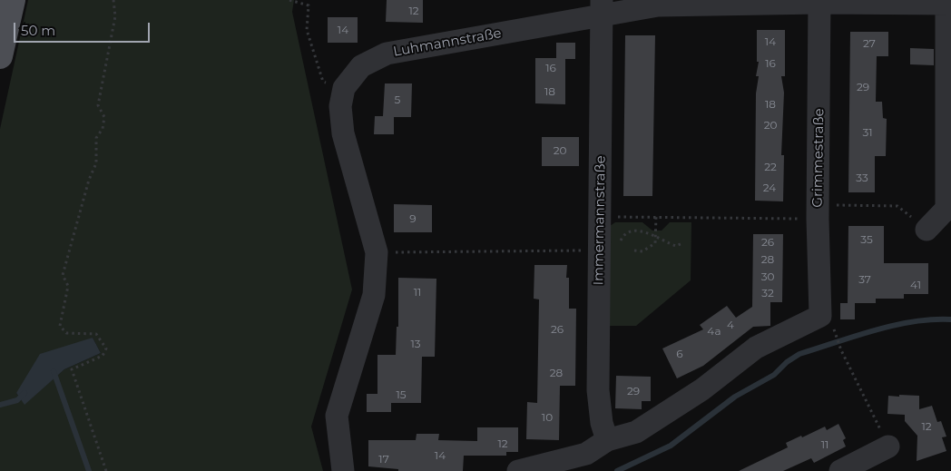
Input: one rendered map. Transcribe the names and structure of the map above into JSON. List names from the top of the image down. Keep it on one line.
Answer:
{"streets":{"street":["Luhmannstraße","Grimmestraße","Immermannstraße"]},"crossings":[["Luhmannstraße","Grimmestraße"],["Luhmannstraße","Immermannstraße"],["Grimmestraße","Immermannstraße"]],"house_numbers":["12","14","14","27","16","16","29","18","5","18","20","31","20","22","33","24","9","35","26","28","30","37","41","11","32","4","26","4a","13","6","28","29","15","10","12","12","11","14","17"],"scale_bar":"50 m"}
